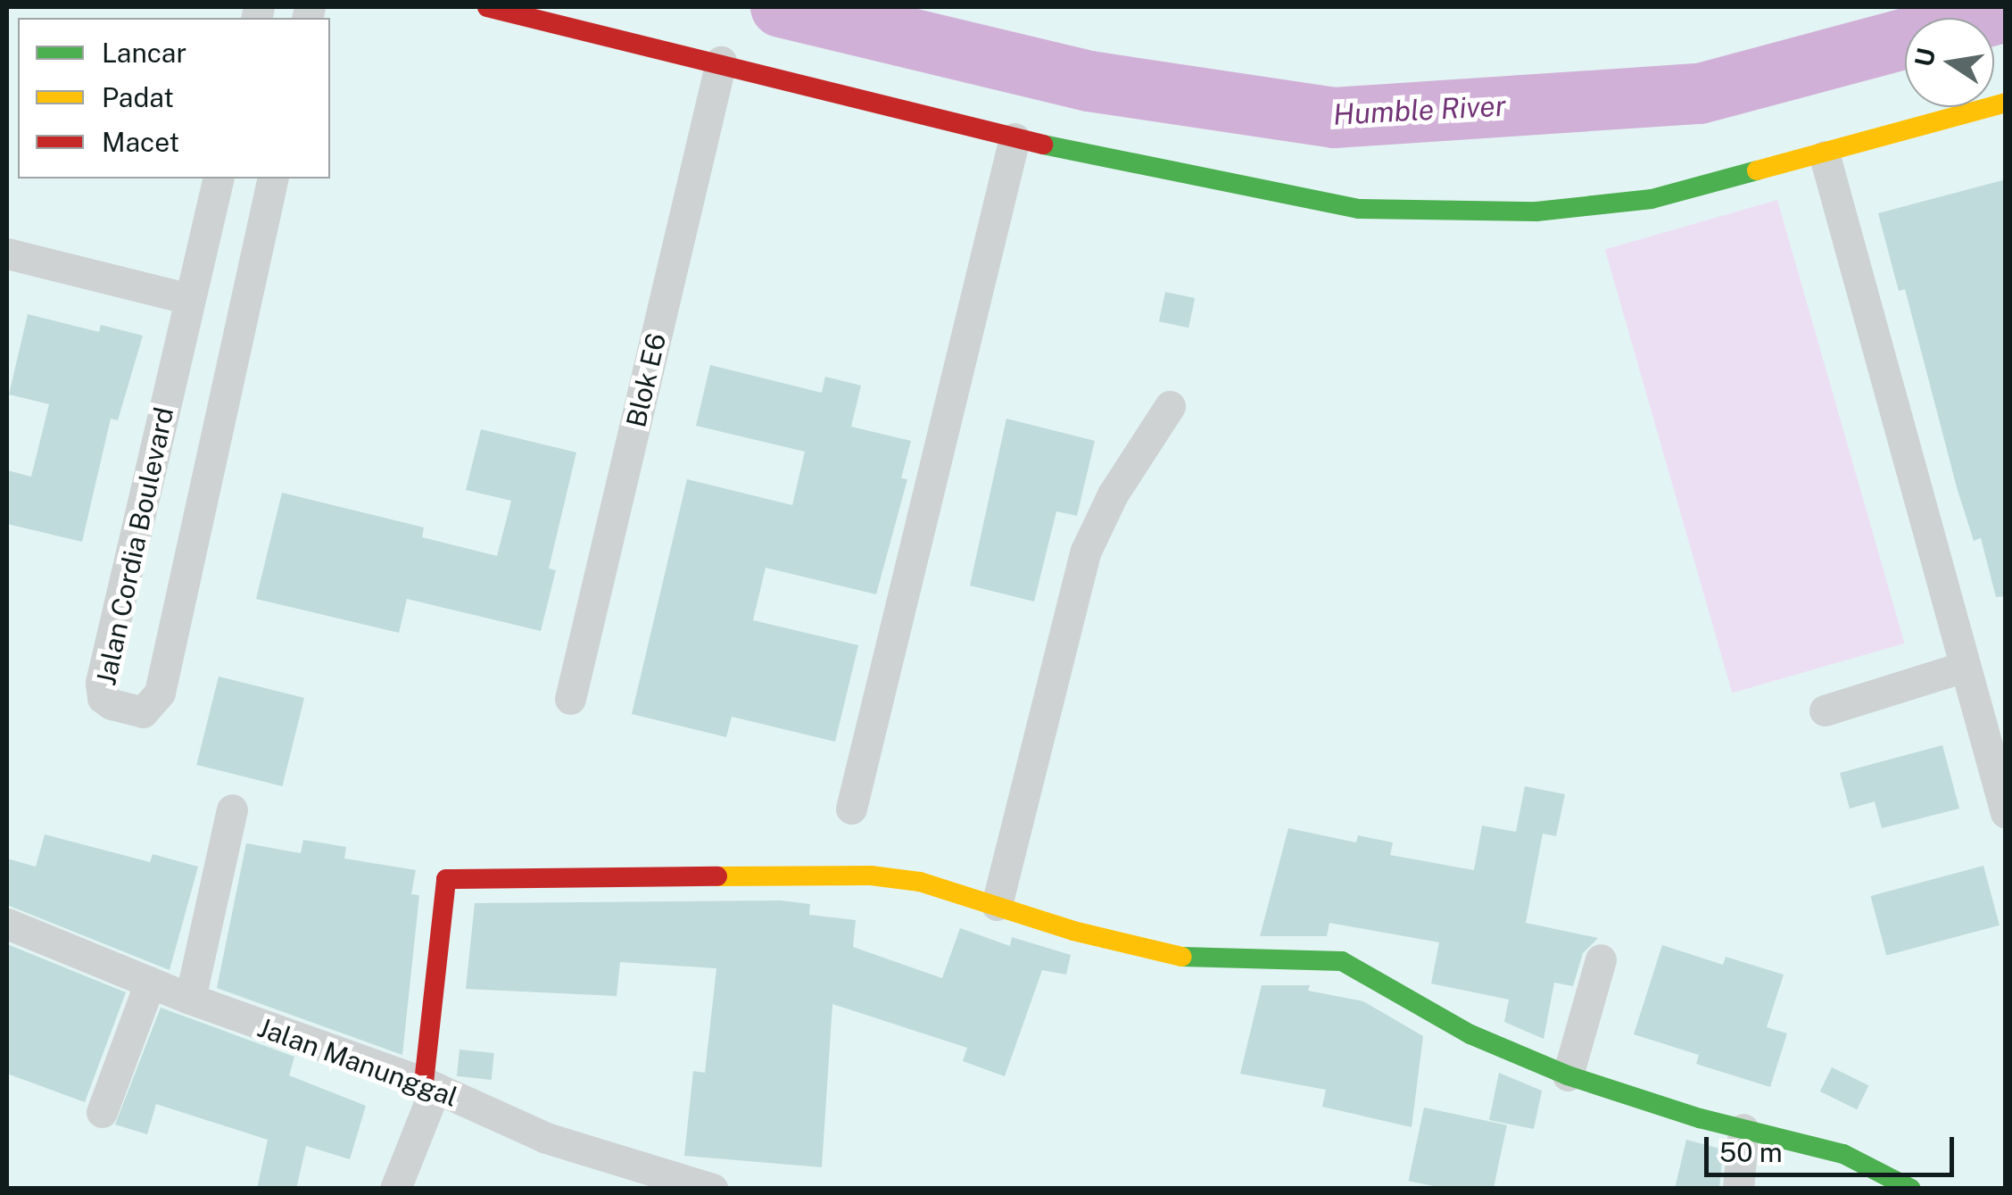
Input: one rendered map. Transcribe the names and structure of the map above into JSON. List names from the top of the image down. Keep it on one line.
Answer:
{"streets":{"street":["Blok E6","Jalan Cordia Boulevard","Jalan Manunggal"]},"water":["Humble River"],"legend":["Lancar","Padat","Macet"],"scale_bar":"50 m","north":"left"}
